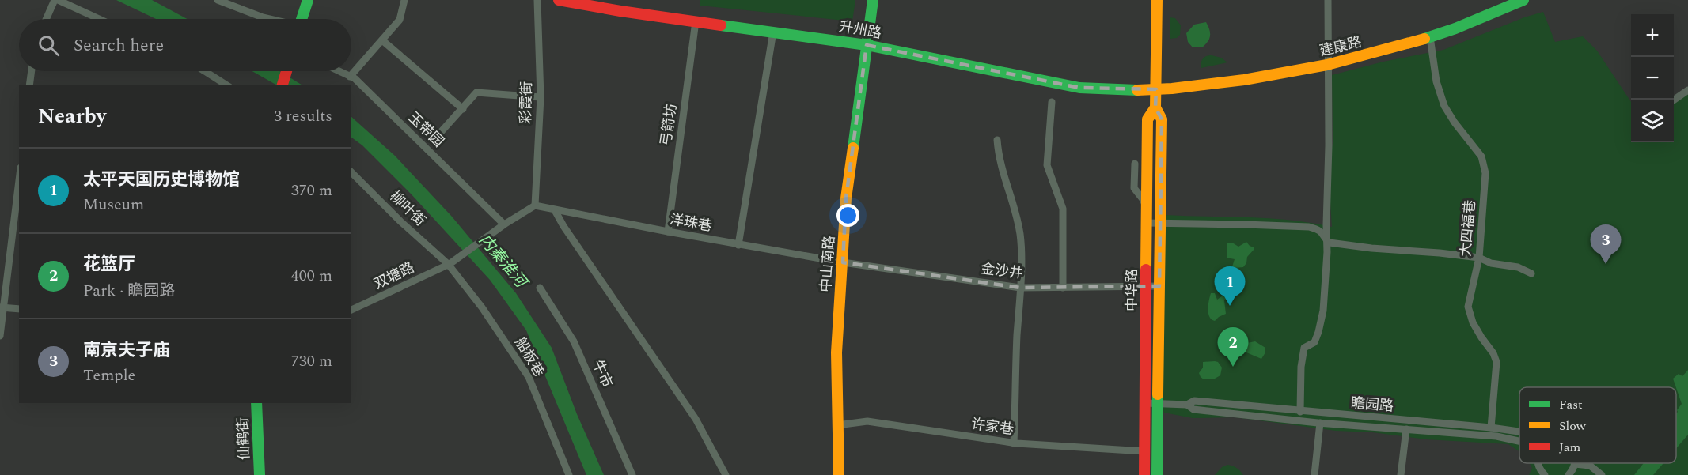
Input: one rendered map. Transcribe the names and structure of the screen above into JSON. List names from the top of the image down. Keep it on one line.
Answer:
{"streets":{"main road":["升州路","建康路","中山南路","中华路","仙鹤街"],"street":["彩霞街","弓箭坊","玉带园","柳叶街","洋珠巷","大四福巷","金沙井","双塘路","船板巷","牛市","瞻园路","许家巷"]},"crossings":[["升州路","建康路"],["升州路","弓箭坊"],["升州路","中山南路"],["升州路","中华路"],["建康路","大四福巷"],["建康路","中华路"],["彩霞街","洋珠巷"],["弓箭坊","洋珠巷"],["玉带园","双塘路"],["柳叶街","双塘路"],["柳叶街","船板巷"],["洋珠巷","中山南路"],["洋珠巷","金沙井"],["大四福巷","瞻园路"],["中山南路","金沙井"],["中山南路","许家巷"],["金沙井","中华路"],["双塘路","船板巷"],["中华路","瞻园路"],["中华路","许家巷"]],"water":["内秦淮河"],"legend":["Fast","Slow","Jam"],"page":{"map_buttons":["+","−"],"search":"Search here","heading":["Nearby","3 results"],"list":[{"mark":"1","name":"太平天国历史博物馆","note":"Museum","value":"370 m"},{"mark":"2","name":"花篮厅","note":"Park · 瞻园路","value":"400 m"},{"mark":"3","name":"南京夫子庙","note":"Temple","value":"730 m"}],"pins":["3","1","2"]}}
